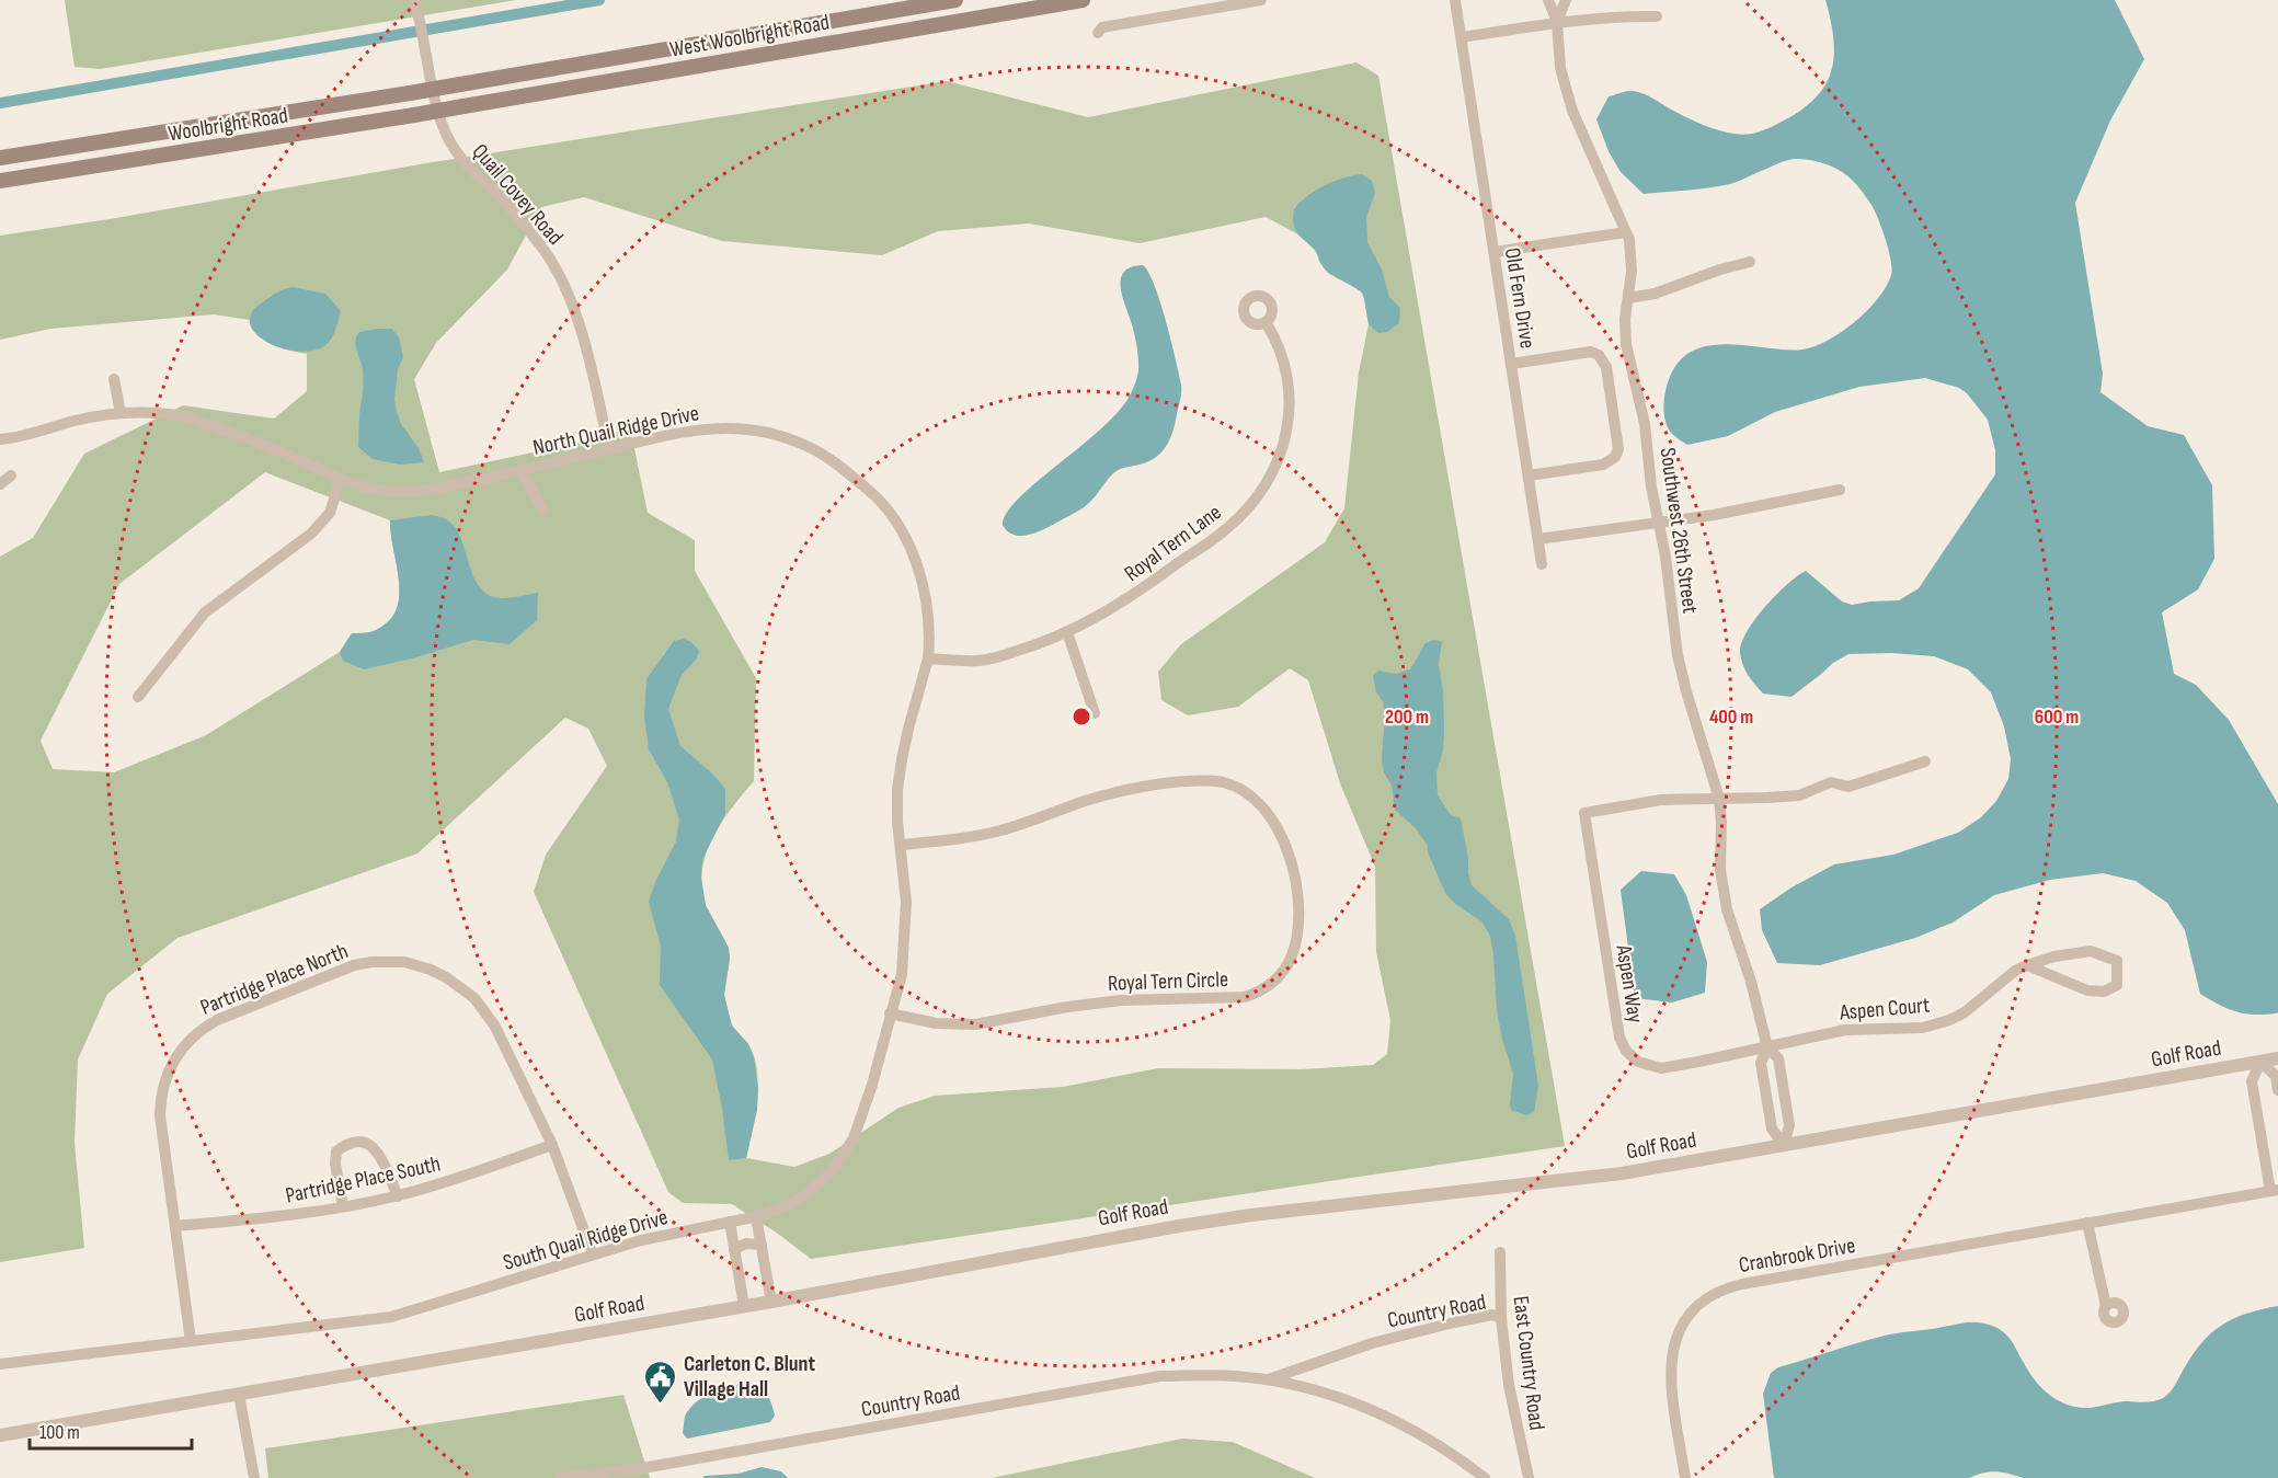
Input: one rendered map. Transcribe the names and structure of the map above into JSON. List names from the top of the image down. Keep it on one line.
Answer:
{"streets":{"main road":["West Woolbright Road","Woolbright Road"],"street":["Quail Covey Road","Old Fern Drive","North Quail Ridge Drive","Southwest 26th Street","Royal Tern Lane","Partridge Place North","Royal Tern Circle","Aspen Way","Aspen Court","Golf Road","Partridge Place South","South Quail Ridge Drive","Cranbrook Drive","Country Road","East Country Road"]},"crossings":[["West Woolbright Road","Woolbright Road"],["Quail Covey Road","North Quail Ridge Drive"],["North Quail Ridge Drive","Royal Tern Lane"],["North Quail Ridge Drive","Royal Tern Circle"],["North Quail Ridge Drive","South Quail Ridge Drive"],["Southwest 26th Street","Aspen Way"],["Southwest 26th Street","Aspen Court"],["Southwest 26th Street","Golf Road"],["Partridge Place North","Partridge Place South"],["Partridge Place North","South Quail Ridge Drive"],["Royal Tern Circle","South Quail Ridge Drive"],["Aspen Way","Aspen Court"],["Golf Road","Cranbrook Drive"],["Country Road","East Country Road"]],"places":{"public building":["Carleton C. Blunt Village Hall"]},"scale_bar":"100 m","rings":["200 m","400 m","600 m"]}
